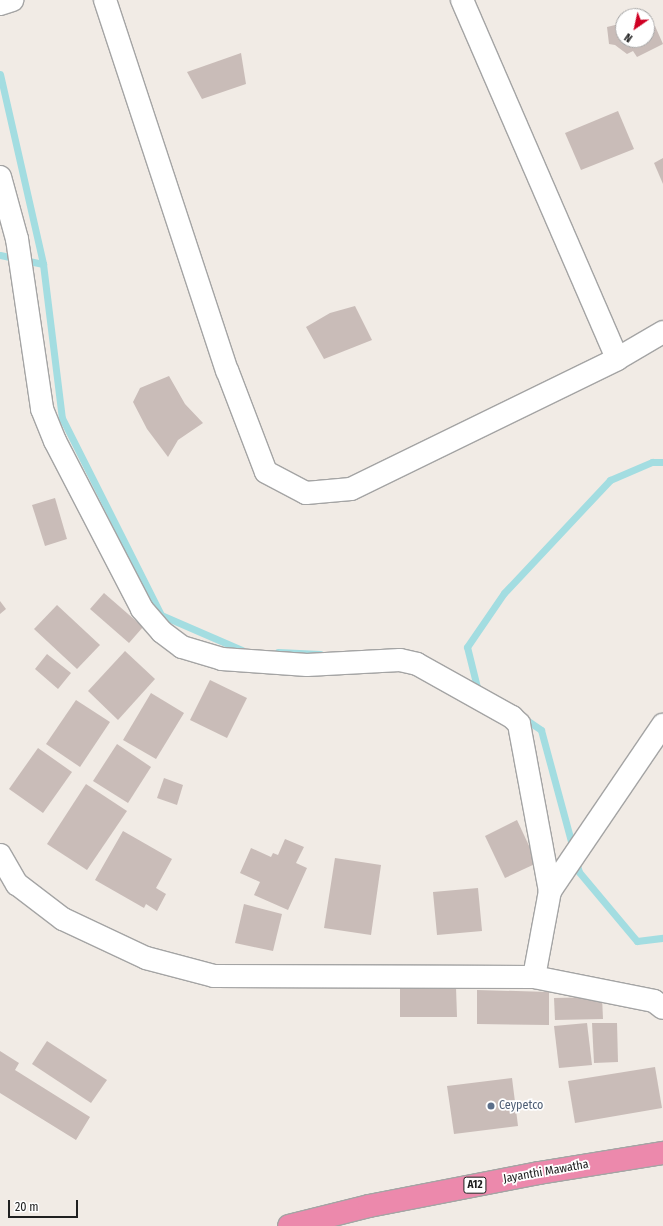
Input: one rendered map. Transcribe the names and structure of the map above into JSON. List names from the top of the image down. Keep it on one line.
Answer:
{"streets":{"highway":["Jayanthi Mawatha","A12"]},"places":["Ceypetco"],"scale_bar":"20 m","north":"bottom left"}
